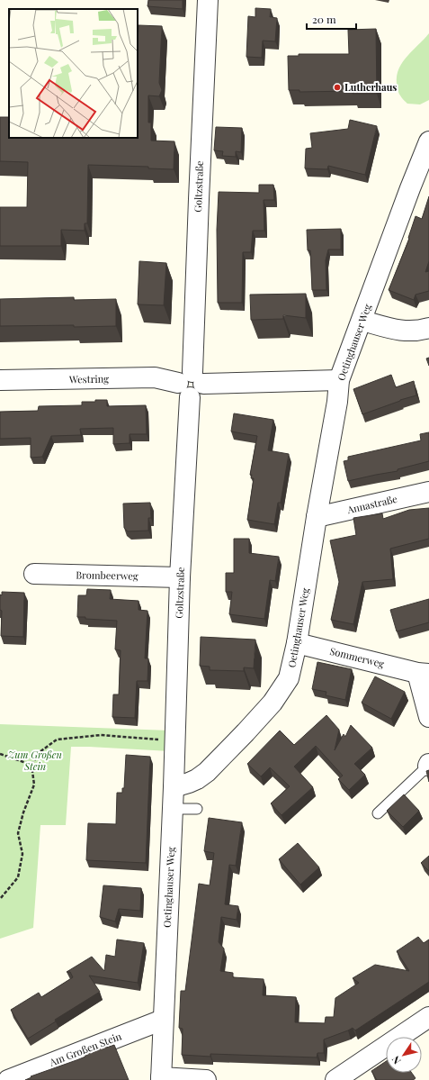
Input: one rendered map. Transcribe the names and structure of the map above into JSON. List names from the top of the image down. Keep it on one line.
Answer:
{"streets":{"street":["Goltzstraße","Oetinghauser Weg","Westring","Annastraße","Brombeerweg","Sommerweg","Am Großen Stein"]},"crossings":[["Goltzstraße","Oetinghauser Weg"],["Goltzstraße","Westring"],["Goltzstraße","Brombeerweg"],["Oetinghauser Weg","Westring"],["Oetinghauser Weg","Annastraße"],["Oetinghauser Weg","Sommerweg"],["Oetinghauser Weg","Am Großen Stein"]],"parks":["Zum Großen Stein"],"places":["Lutherhaus"],"scale_bar":"20 m","north":"bottom left"}
